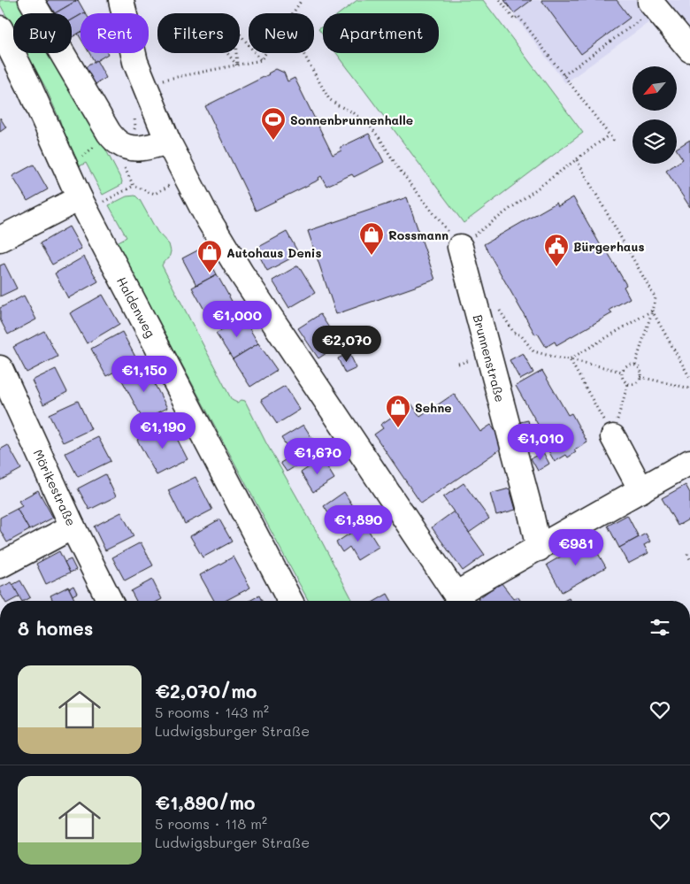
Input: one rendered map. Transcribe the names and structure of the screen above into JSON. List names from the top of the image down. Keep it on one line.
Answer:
{"streets":{"street":["Haldenweg","Brunnenstraße","Mörikestraße"]},"places":{"sports":["Sonnenbrunnenhalle"],"shop":["Rossmann","Autohaus Denis","Sehne"],"public building":["Bürgerhaus"]},"north":"bottom left","page":{"chip":["Buy","Rent","Filters","New","Apartment"],"price":["€1,000","€2,070","€1,150","€1,190","€1,010","€1,670","€1,890","€981"],"heading":"8 homes","list":[{"name":"€2,070/mo","note":"5 rooms · 143 m² · Ludwigsburger Straße"},{"name":"€1,890/mo","note":"5 rooms · 118 m² · Ludwigsburger Straße"}]}}
